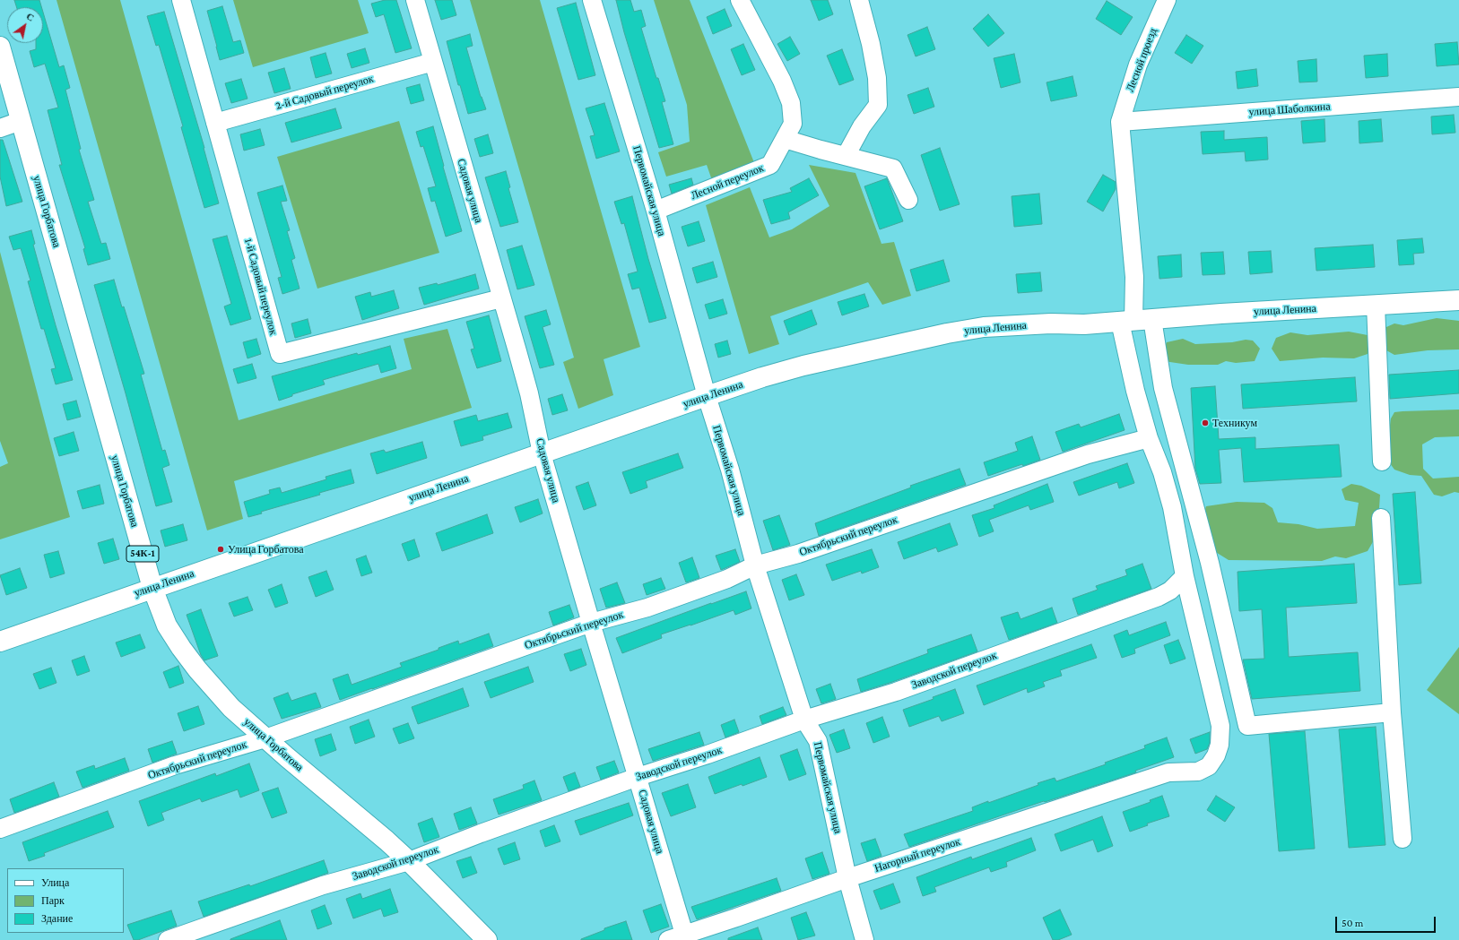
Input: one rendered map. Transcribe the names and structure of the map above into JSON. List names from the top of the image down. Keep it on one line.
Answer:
{"streets":{"main road":["улица Горбатова","улица Ленина","54К-1"],"street":["Лесной проезд","2-й Садовый переулок","улица Шаболкина","Лесной переулок","Садовая улица","Первомайская улица","1-й Садовый переулок","Октябрьский переулок","Заводской переулок","Нагорный переулок"]},"crossings":[["Лесной проезд","улица Шаболкина"],["2-й Садовый переулок","Садовая улица"],["2-й Садовый переулок","1-й Садовый переулок"],["Лесной переулок","Первомайская улица"],["Садовая улица","1-й Садовый переулок"],["Садовая улица","улица Ленина"],["Садовая улица","Октябрьский переулок"],["Садовая улица","Заводской переулок"],["Садовая улица","Нагорный переулок"],["Первомайская улица","улица Ленина"],["Первомайская улица","Октябрьский переулок"],["Первомайская улица","Заводской переулок"],["Первомайская улица","Нагорный переулок"],["улица Горбатова","улица Ленина"],["улица Горбатова","Октябрьский переулок"],["улица Горбатова","Заводской переулок"],["улица Ленина","Нагорный переулок"],["Октябрьский переулок","Нагорный переулок"],["Заводской переулок","Нагорный переулок"]],"places":["Техникум","Улица Горбатова"],"legend":["Улица","Парк","Здание"],"scale_bar":"50 m","north":"top right"}
